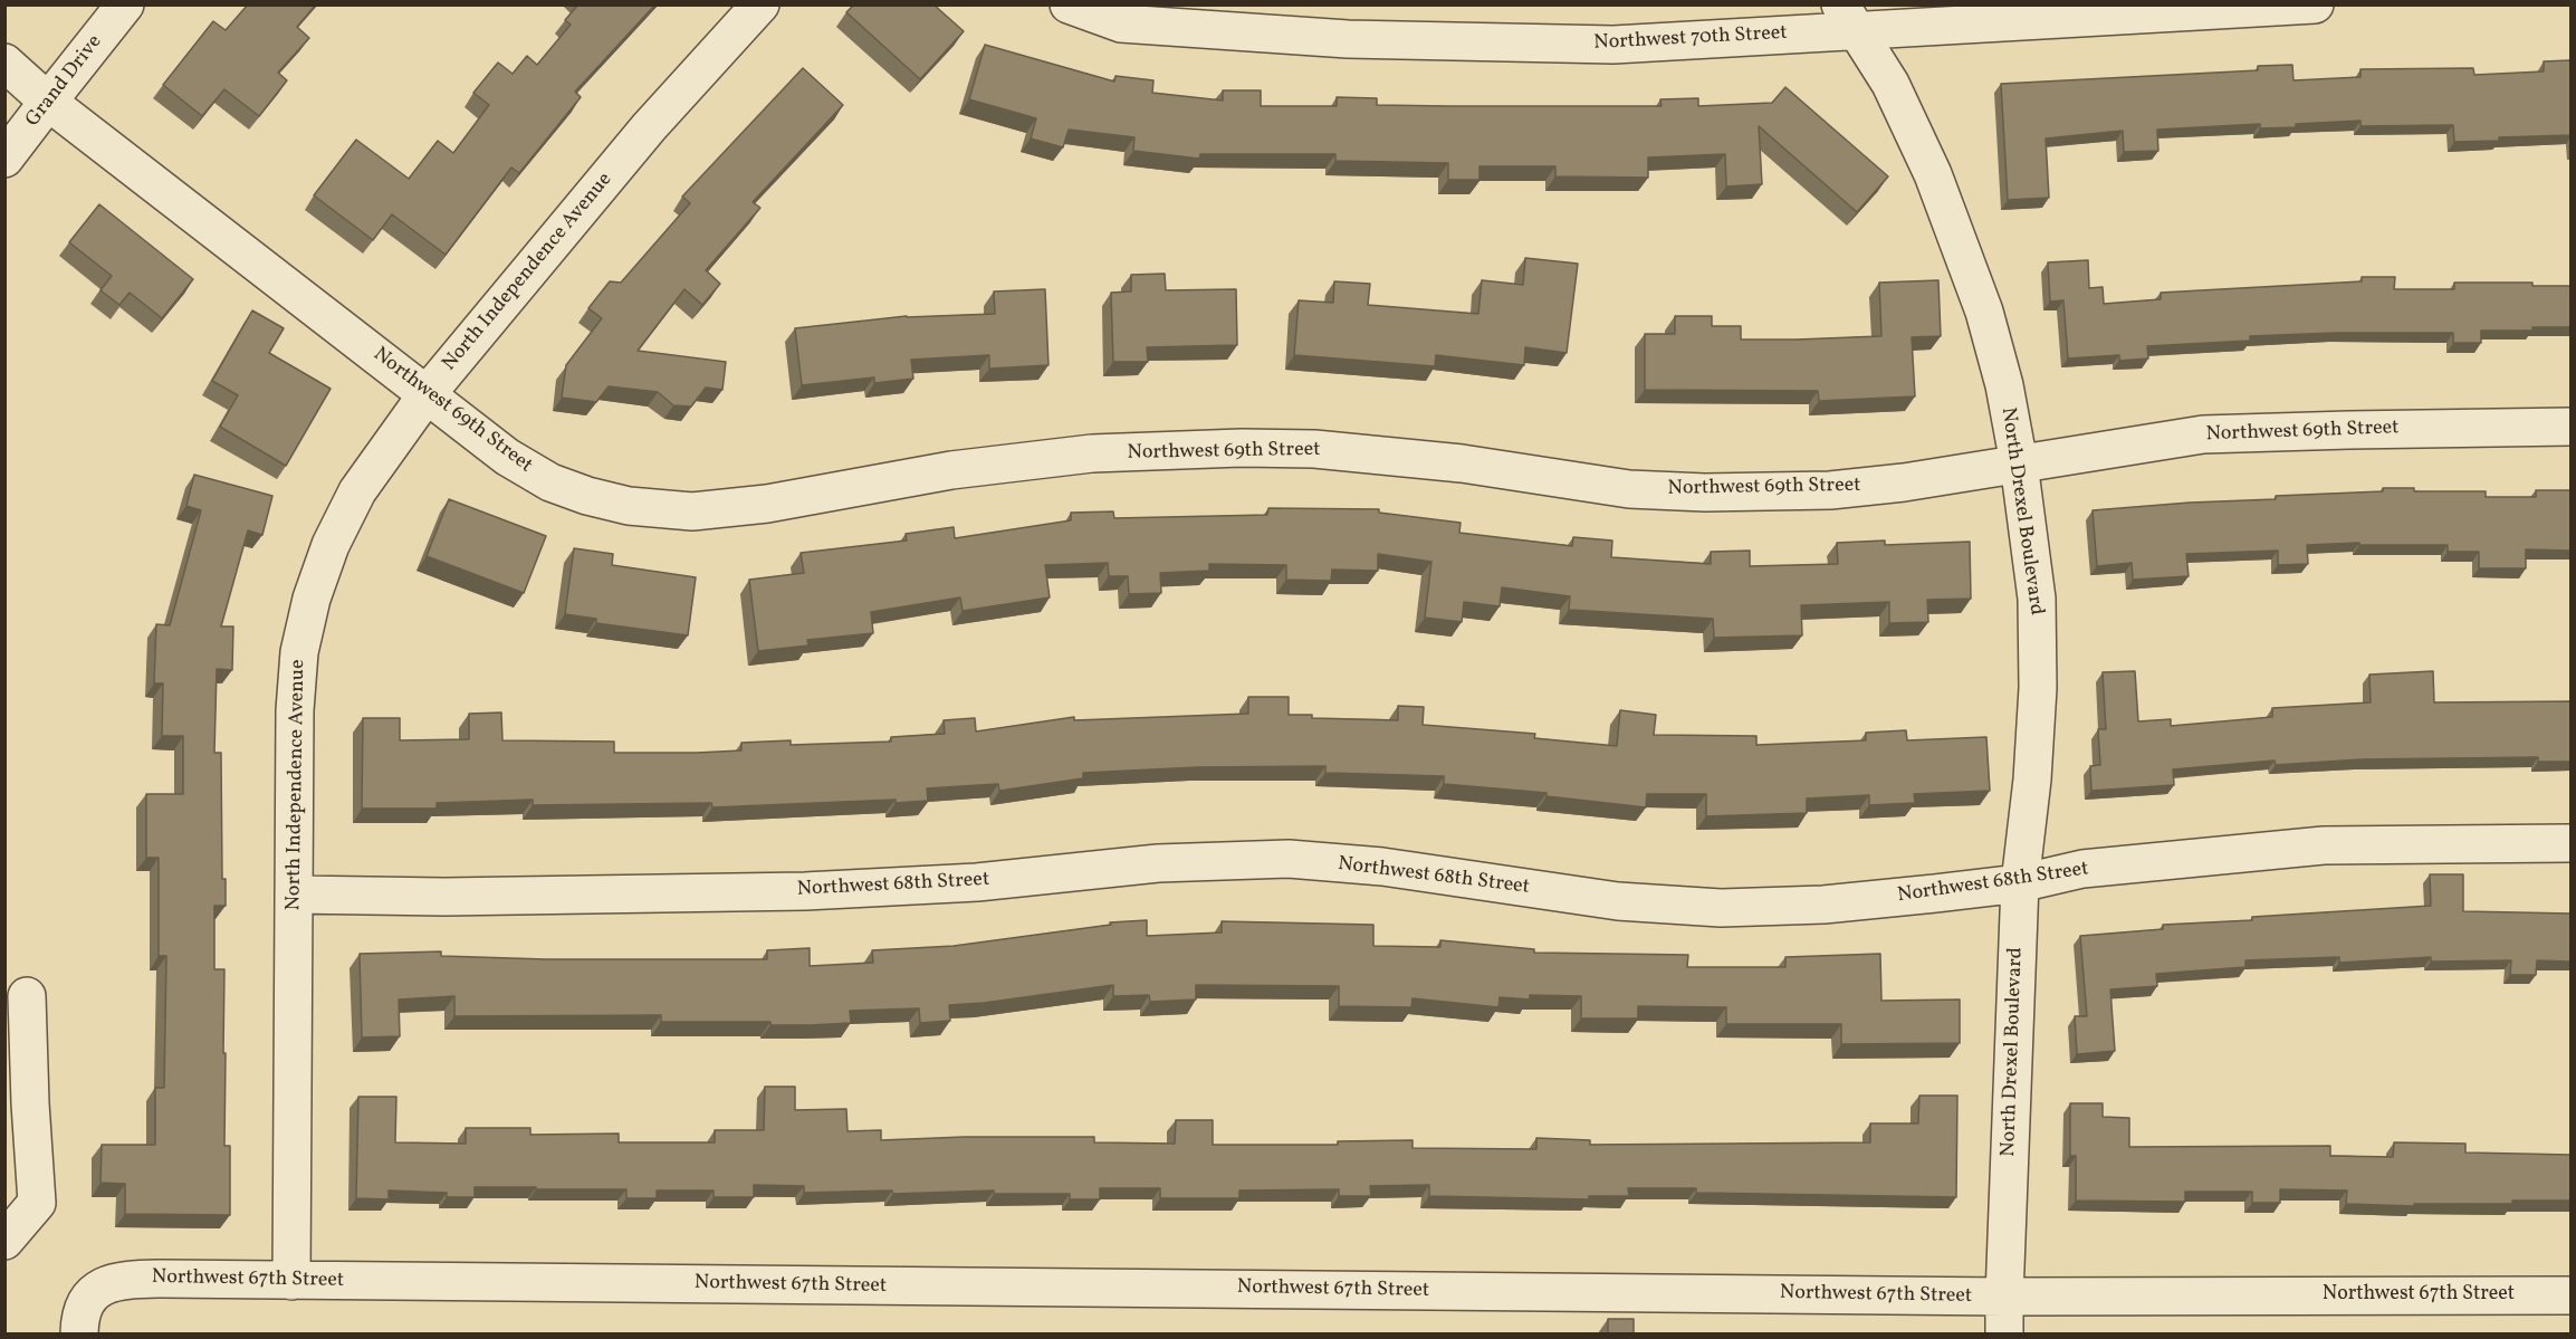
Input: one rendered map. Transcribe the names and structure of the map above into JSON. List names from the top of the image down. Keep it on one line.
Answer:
{"streets":{"street":["Northwest 70th Street","Grand Drive","North Independence Avenue","Northwest 69th Street","North Drexel Boulevard","Northwest 68th Street","Northwest 67th Street"]},"crossings":[["Northwest 70th Street","North Drexel Boulevard"],["Grand Drive","Northwest 69th Street"],["North Independence Avenue","Northwest 69th Street"],["North Independence Avenue","Northwest 68th Street"],["North Independence Avenue","Northwest 67th Street"],["Northwest 69th Street","North Drexel Boulevard"],["North Drexel Boulevard","Northwest 68th Street"],["North Drexel Boulevard","Northwest 67th Street"]]}
